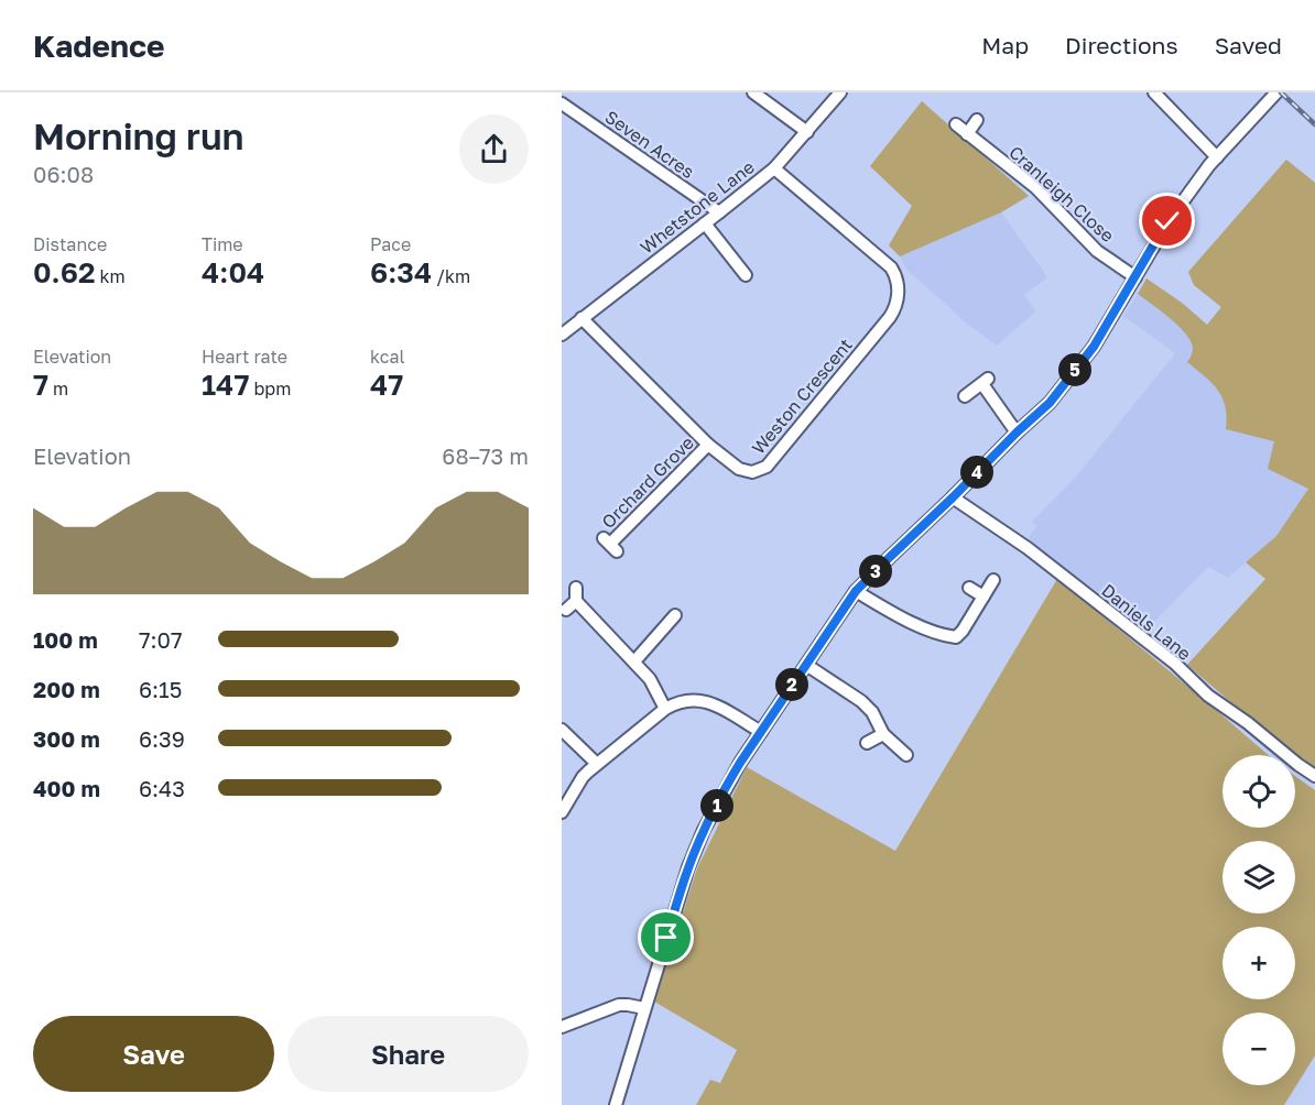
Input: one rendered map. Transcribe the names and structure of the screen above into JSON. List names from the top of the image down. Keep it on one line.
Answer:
{"streets":{"street":["Seven Acres","Cranleigh Close","Whetstone Lane","Weston Crescent","Orchard Grove","Daniels Lane"]},"crossings":[["Seven Acres","Whetstone Lane"],["Whetstone Lane","Weston Crescent"],["Weston Crescent","Orchard Grove"]],"page":{"header":"Kadence","nav":["Map","Directions","Saved"],"heading":["Morning run","06:08"],"stats":[["Distance","0.62 km"],["Time","4:04"],["Pace","6:34 /km"],["Elevation","7 m"],["Heart rate","147 bpm"],["kcal","47"]],"pins":["5","4","3","2","1"],"chart":["Elevation","68–73 m"],"list":[{"name":"100 m","note":"7:07"},{"name":"200 m","note":"6:15"},{"name":"300 m","note":"6:39"},{"name":"400 m","note":"6:43"}],"map_buttons":["+","−"],"buttons":["Save","Share"]}}
